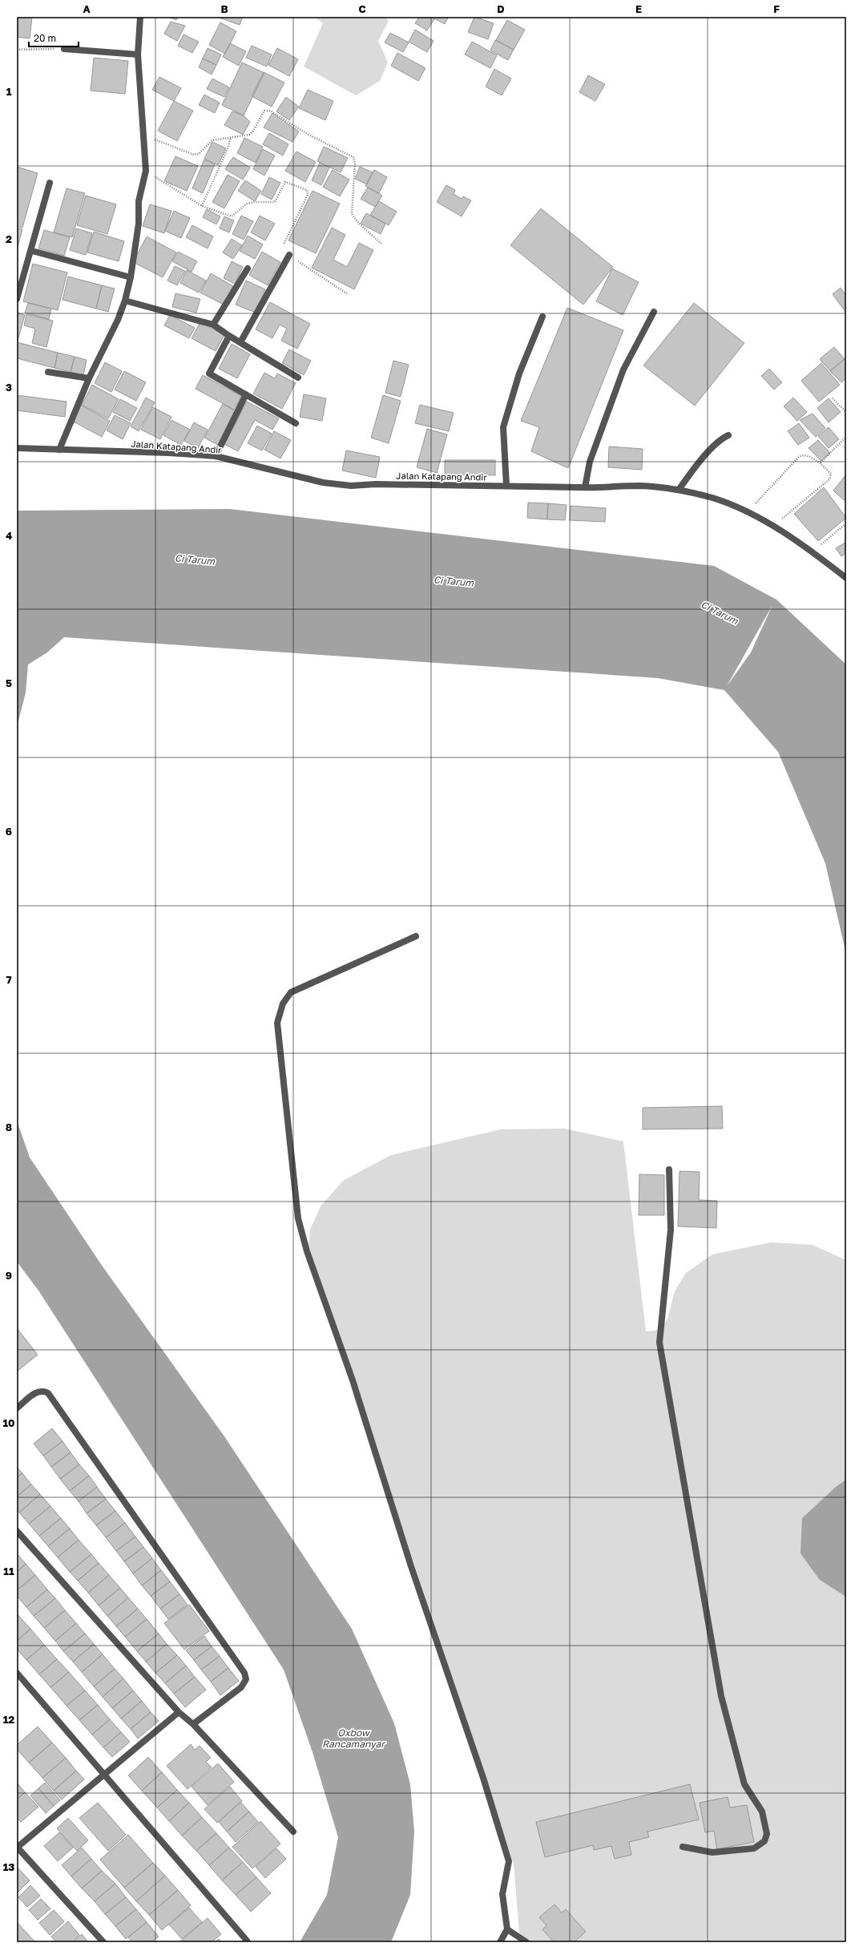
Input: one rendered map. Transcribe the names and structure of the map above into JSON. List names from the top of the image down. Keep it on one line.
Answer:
{"streets":{"street":["Jalan Katapang Andir"]},"water":["Ci Tarum","Oxbow Rancamanyar"],"scale_bar":"20 m","grid":{"columns":["A","B","C","D","E","F"],"rows":["1","2","3","4","5","6","7","8","9","10","11","12","13"]}}
